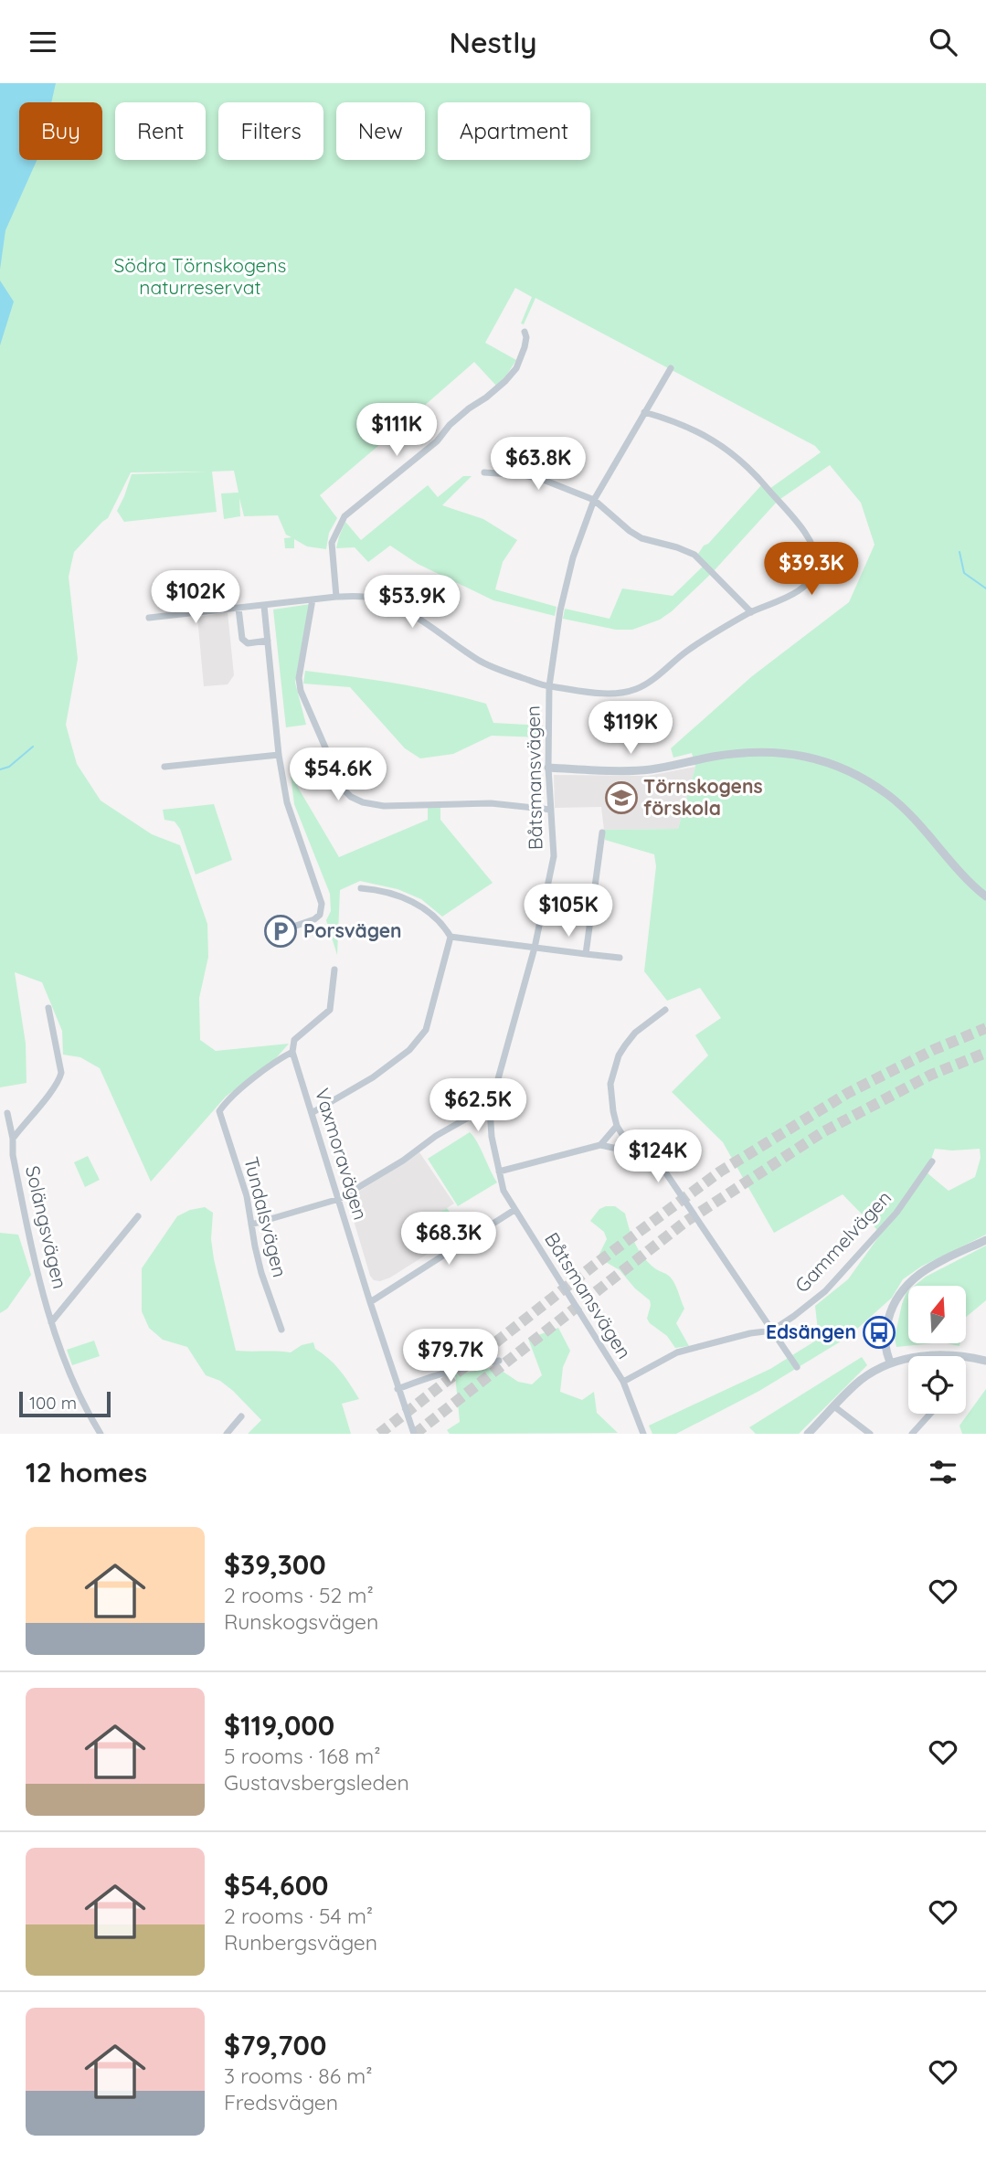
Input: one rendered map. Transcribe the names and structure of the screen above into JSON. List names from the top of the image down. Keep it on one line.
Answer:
{"streets":{"street":["Båtsmansvägen","Vaxmoravägen","Tundalsvägen","Solängsvägen","Gammelvägen"]},"crossings":[["Båtsmansvägen","Gammelvägen"],["Vaxmoravägen","Tundalsvägen"]],"parks":["Södra Törnskogens naturreservat"],"places":{"school or university":["Törnskogens förskola"],"parking":["Porsvägen"],"bus stop":["Edsängen"]},"scale_bar":"100 m","north":"top","page":{"header":"Nestly","chip":["Buy","Rent","Filters","New","Apartment"],"price":["$111K","$63.8K","$39.3K","$102K","$53.9K","$119K","$54.6K","$105K","$62.5K","$124K","$68.3K","$79.7K"],"scale":"100 m","heading":"12 homes","list":[{"name":"$39,300","note":"2 rooms · 52 m² · Runskogsvägen"},{"name":"$119,000","note":"5 rooms · 168 m² · Gustavsbergsleden"},{"name":"$54,600","note":"2 rooms · 54 m² · Runbergsvägen"},{"name":"$79,700","note":"3 rooms · 86 m² · Fredsvägen"}]}}
